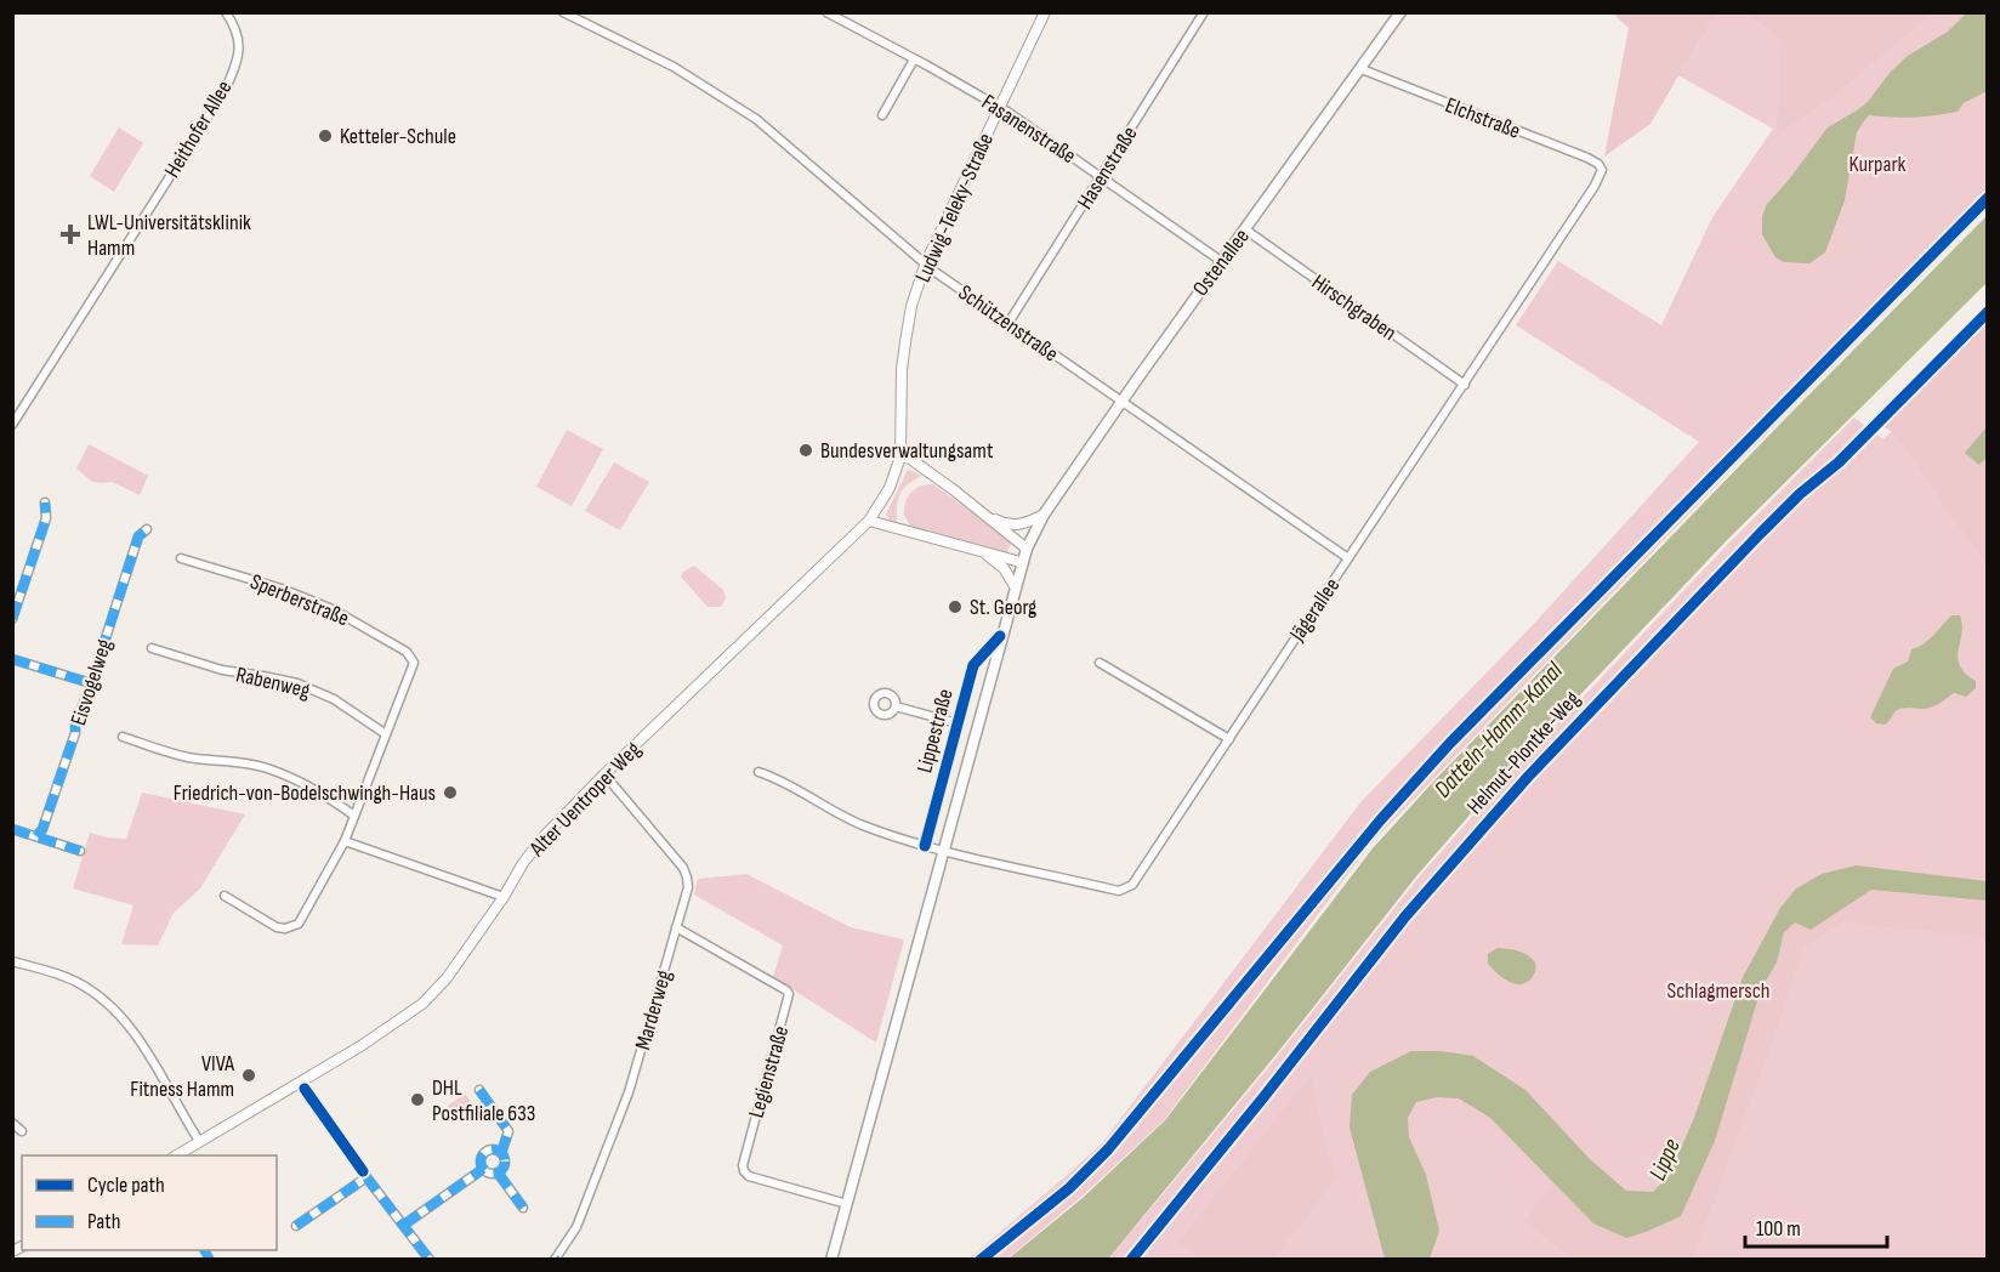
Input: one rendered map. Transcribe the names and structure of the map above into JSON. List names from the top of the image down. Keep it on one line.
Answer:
{"streets":{"main road":["Ostenallee","Lippestraße"],"street":["Elchstraße","Heithofer Allee","Fasanenstraße","Hasenstraße","Ludwig-Teleky-Straße","Hirschgraben","Schützenstraße","Sperberstraße","Jägerallee","Eisvogelweg","Rabenweg","Alter Uentroper Weg","Marderweg","Legienstraße"],"cycle path":["Helmut-Plontke-Weg"]},"crossings":[["Elchstraße","Ostenallee"],["Elchstraße","Jägerallee"],["Fasanenstraße","Hasenstraße"],["Fasanenstraße","Ludwig-Teleky-Straße"],["Fasanenstraße","Ostenallee"],["Hasenstraße","Schützenstraße"],["Ludwig-Teleky-Straße","Schützenstraße"],["Ludwig-Teleky-Straße","Alter Uentroper Weg"],["Ostenallee","Hirschgraben"],["Ostenallee","Schützenstraße"],["Ostenallee","Lippestraße"],["Hirschgraben","Jägerallee"],["Schützenstraße","Jägerallee"],["Sperberstraße","Rabenweg"],["Jägerallee","Lippestraße"],["Lippestraße","Legienstraße"],["Alter Uentroper Weg","Marderweg"],["Marderweg","Legienstraße"]],"water":["Datteln-Hamm-Kanal","Lippe"],"parks":["Kurpark","Schlagmersch"],"places":{"other":["Ketteler-Schule","Bundesverwaltungsamt","St. Georg","Friedrich-von-Bodelschwingh-Haus","VIVA Fitness Hamm","DHL Postfiliale 633"],"health":["LWL-Universitätsklinik Hamm"]},"legend":["Cycle path","Path"],"scale_bar":"100 m"}
